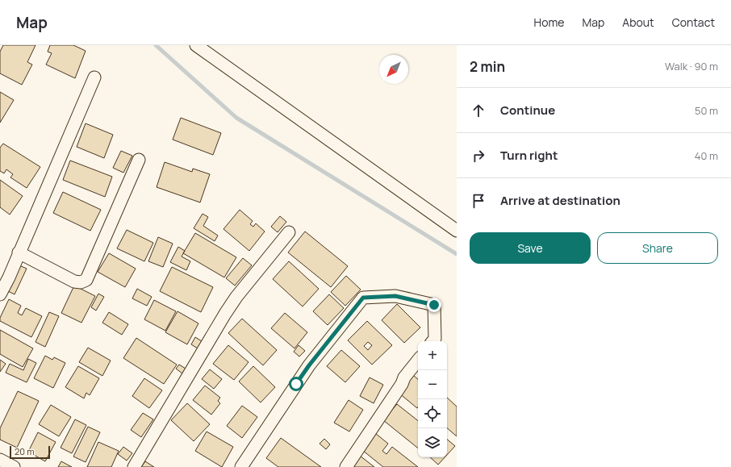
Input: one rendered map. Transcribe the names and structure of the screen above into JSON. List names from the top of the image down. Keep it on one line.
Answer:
{"scale_bar":"20 m","north":"bottom left","page":{"header":"Map","nav":["Home","Map","About","Contact"],"heading":["2 min","Walk · 90 m"],"list":[["Continue","50 m"],["Turn right","40 m"],"Arrive at destination"],"buttons":["Save","Share"],"map_buttons":["+","−"],"scale":"20 m"}}
